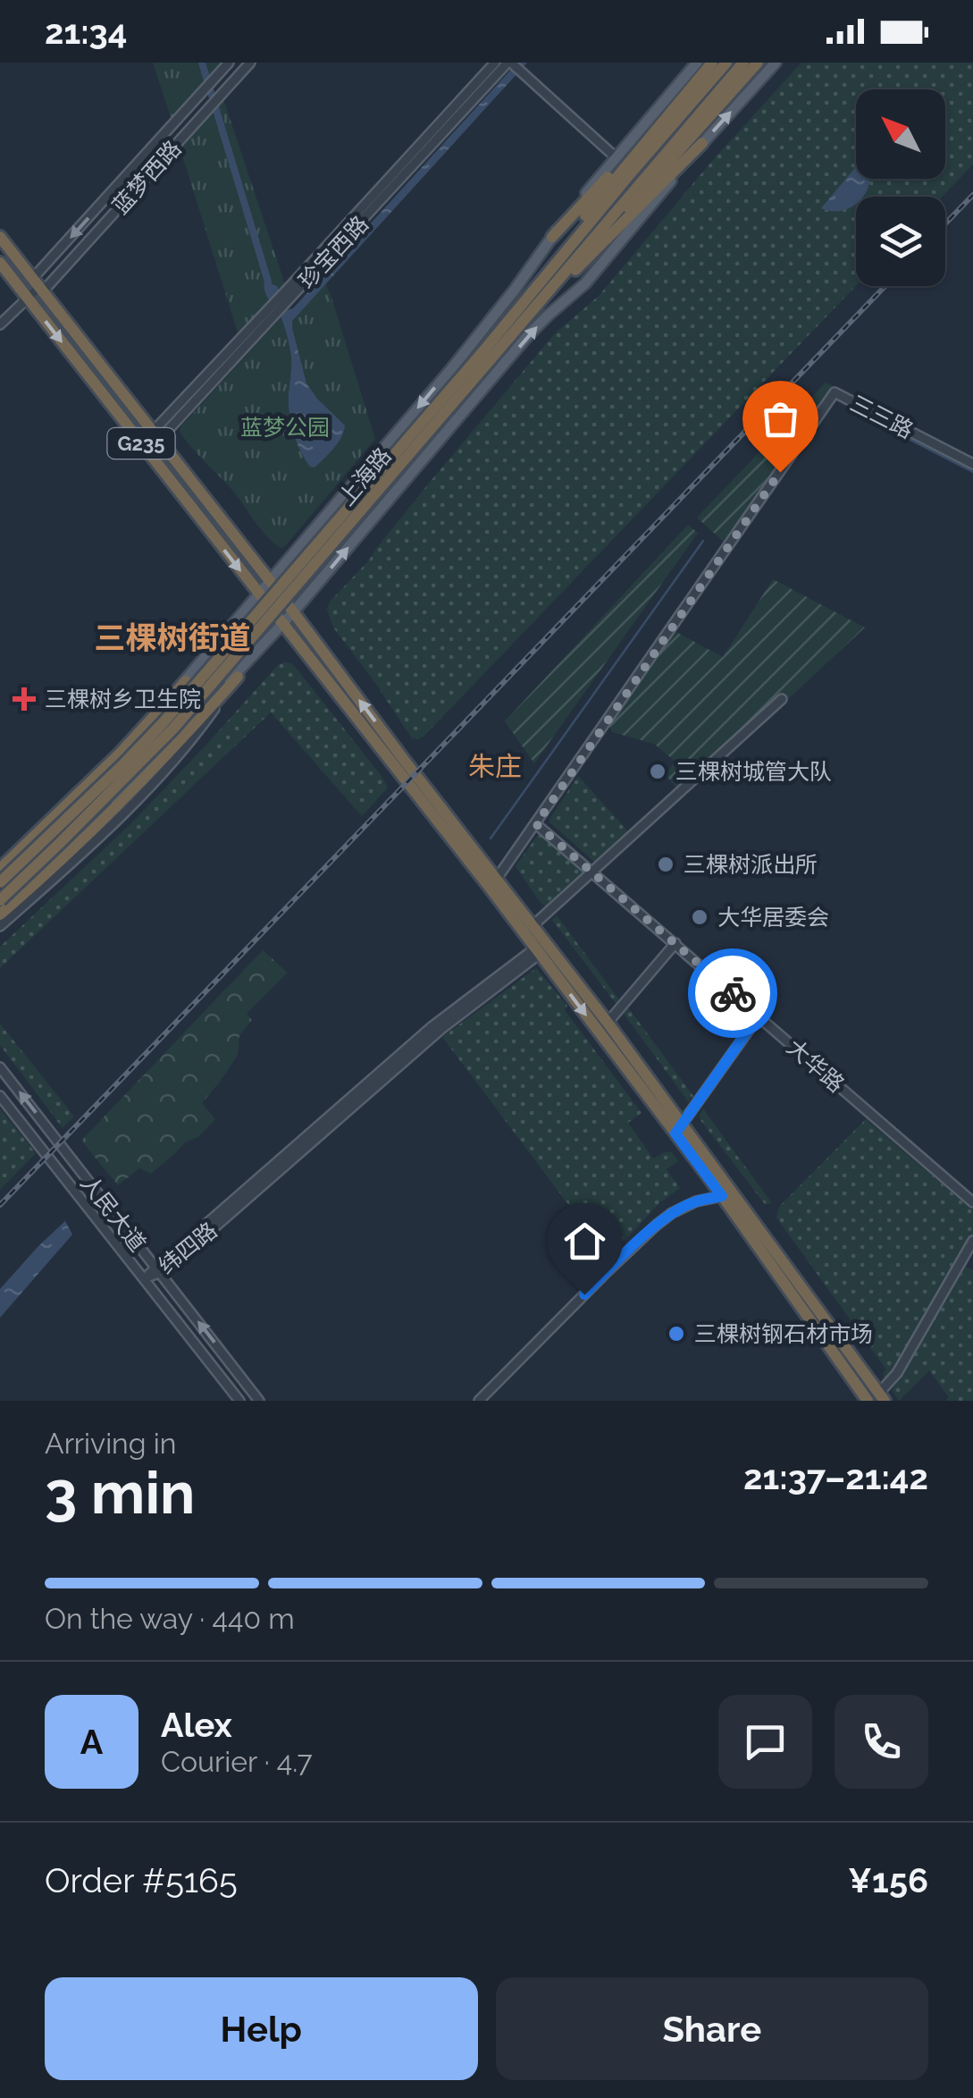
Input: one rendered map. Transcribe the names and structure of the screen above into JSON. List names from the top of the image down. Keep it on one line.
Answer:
{"streets":{"highway":["G235","上海路"],"street":["蓝梦西路","珍宝西路","三三路","大华路","人民大道","纬四路"]},"crossings":[["蓝梦西路","G235"],["珍宝西路","G235"],["三三路","大华路"],["G235","上海路"],["G235","纬四路"],["人民大道","纬四路"]],"districts":["三棵树街道","朱庄"],"parks":["蓝梦公园"],"places":{"health":["三棵树乡卫生院"],"other":["三棵树城管大队","三棵树派出所","大华居委会","三棵树钢石材市场"]},"north":"top left","page":{"status":"21:34","heading":["3 min","Arriving in","21:37–21:42"],"panel":["Alex","Courier · 4.7","Order #5165","¥156"],"bar":"On the way · 440 m","round":"A","buttons":["Help","Share"]}}
